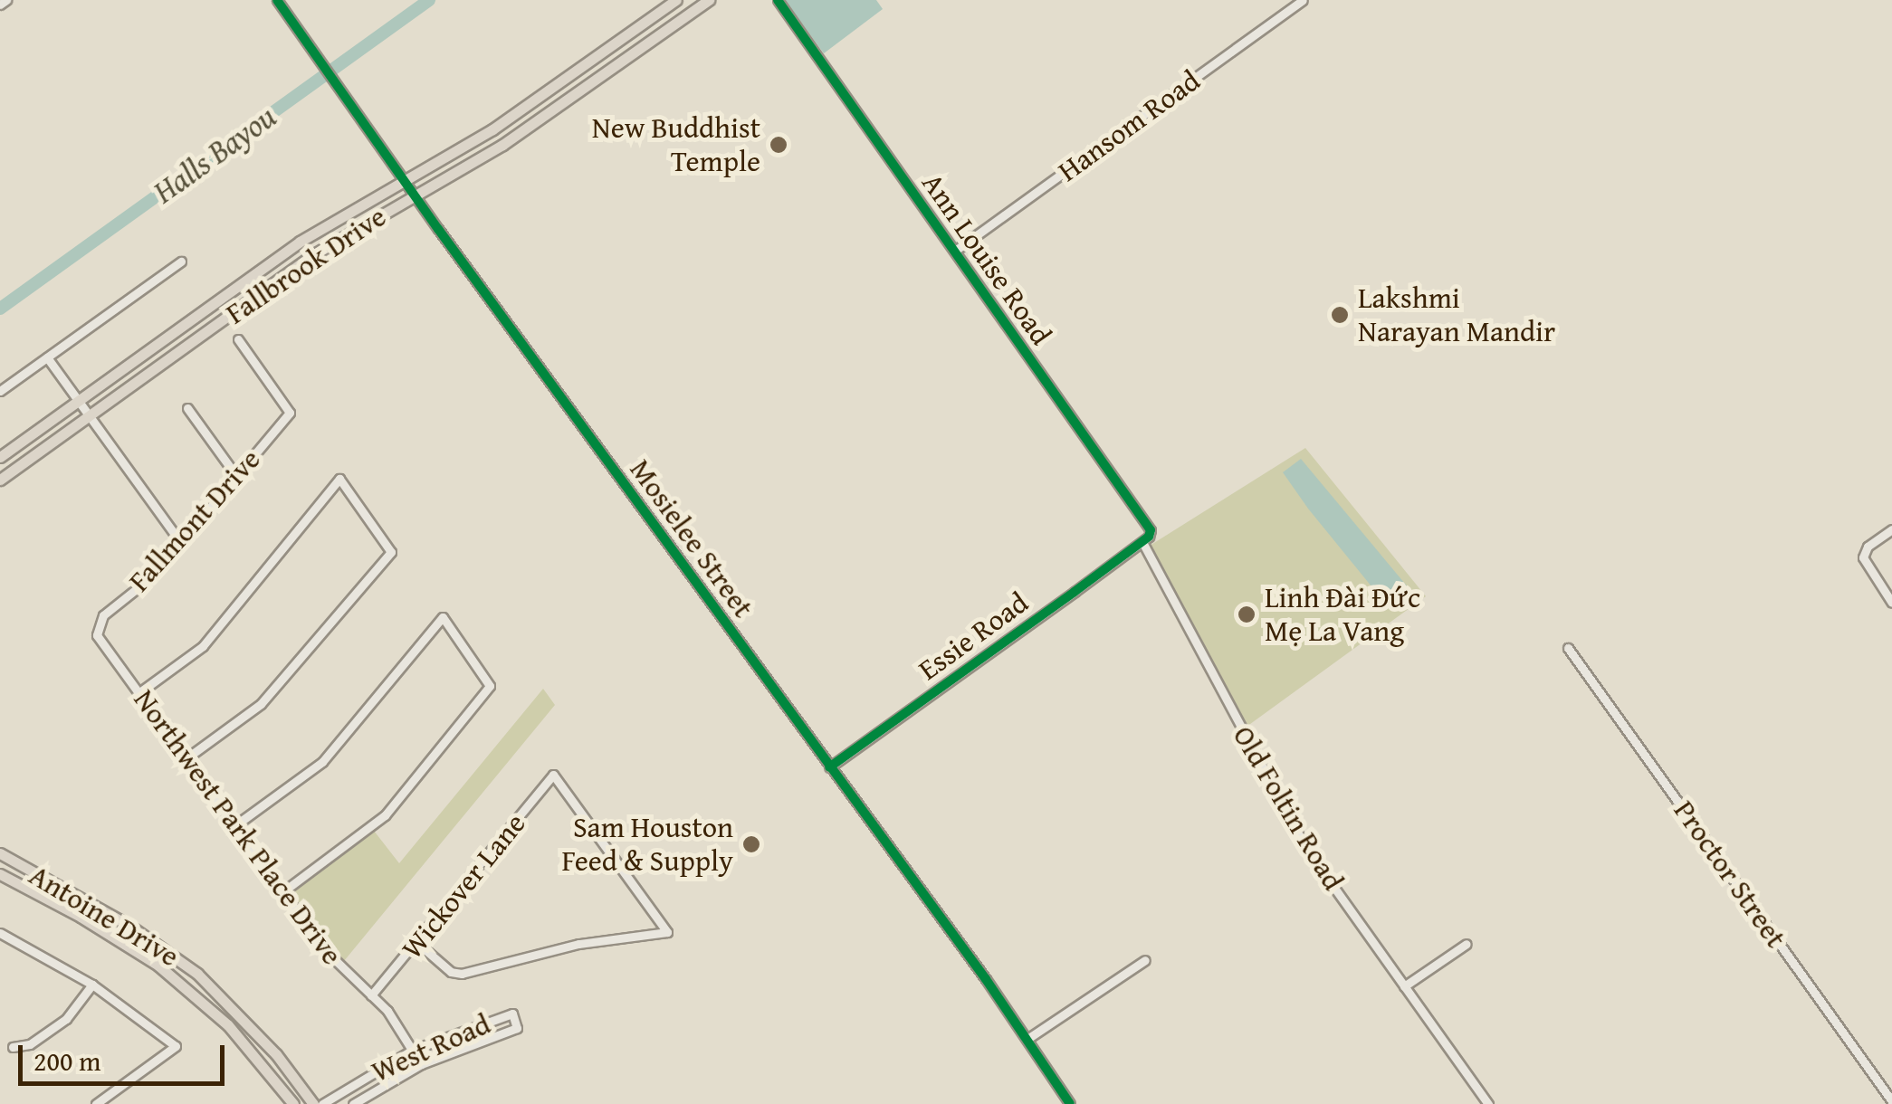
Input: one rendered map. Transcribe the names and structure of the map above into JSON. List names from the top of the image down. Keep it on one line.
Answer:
{"streets":{"main road":["Fallbrook Drive","Antoine Drive"],"street":["Hansom Road","Ann Louise Road","Fallmont Drive","Mosielee Street","Essie Road","Old Foltin Road","Northwest Park Place Drive","Proctor Street","Wickover Lane","West Road"]},"crossings":[["Hansom Road","Ann Louise Road"],["Ann Louise Road","Essie Road"],["Ann Louise Road","Old Foltin Road"],["Fallbrook Drive","Mosielee Street"],["Fallmont Drive","Northwest Park Place Drive"],["Mosielee Street","Essie Road"],["Essie Road","Old Foltin Road"],["Northwest Park Place Drive","Wickover Lane"],["Northwest Park Place Drive","West Road"]],"water":["Halls Bayou"],"places":["New Buddhist Temple","Lakshmi Narayan Mandir","Linh Đài Đức Mẹ La Vang","Sam Houston Feed & Supply"],"scale_bar":"200 m"}
